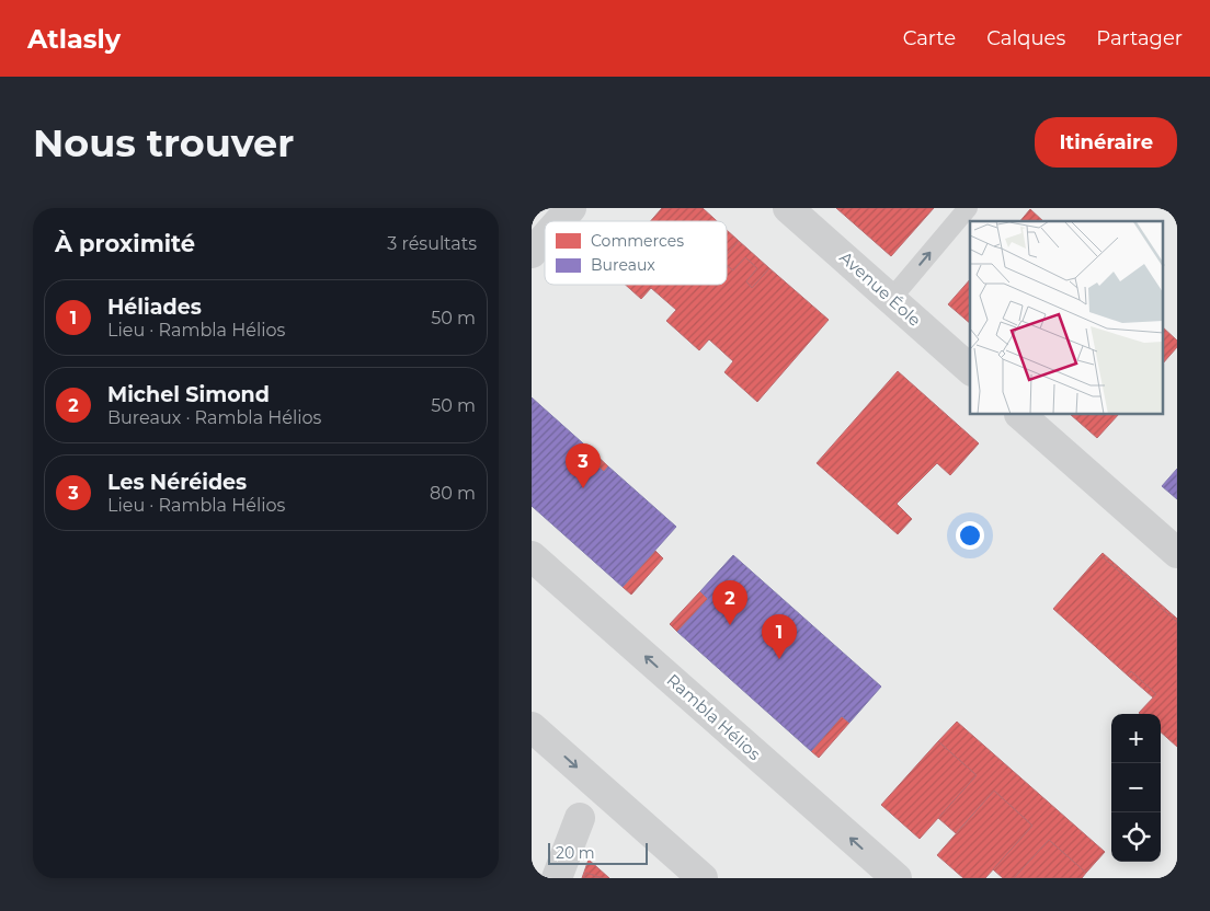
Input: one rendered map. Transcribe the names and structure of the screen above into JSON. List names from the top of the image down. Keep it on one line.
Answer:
{"streets":{"street":["Avenue Éole","Rambla Hélios"]},"legend":["Commerces","Bureaux"],"scale_bar":"20 m","page":{"header":"Atlasly","nav":["Carte","Calques","Partager"],"buttons":"Itinéraire","title":"Nous trouver","heading":["À proximité","3 résultats"],"list":[{"mark":"1","name":"Héliades","note":"Lieu · Rambla Hélios","value":"50 m"},{"mark":"2","name":"Michel Simond","note":"Bureaux · Rambla Hélios","value":"50 m"},{"mark":"3","name":"Les Néréides","note":"Lieu · Rambla Hélios","value":"80 m"}],"pins":["3","2","1"],"map_buttons":["+","−"],"scale":"20 m"}}
